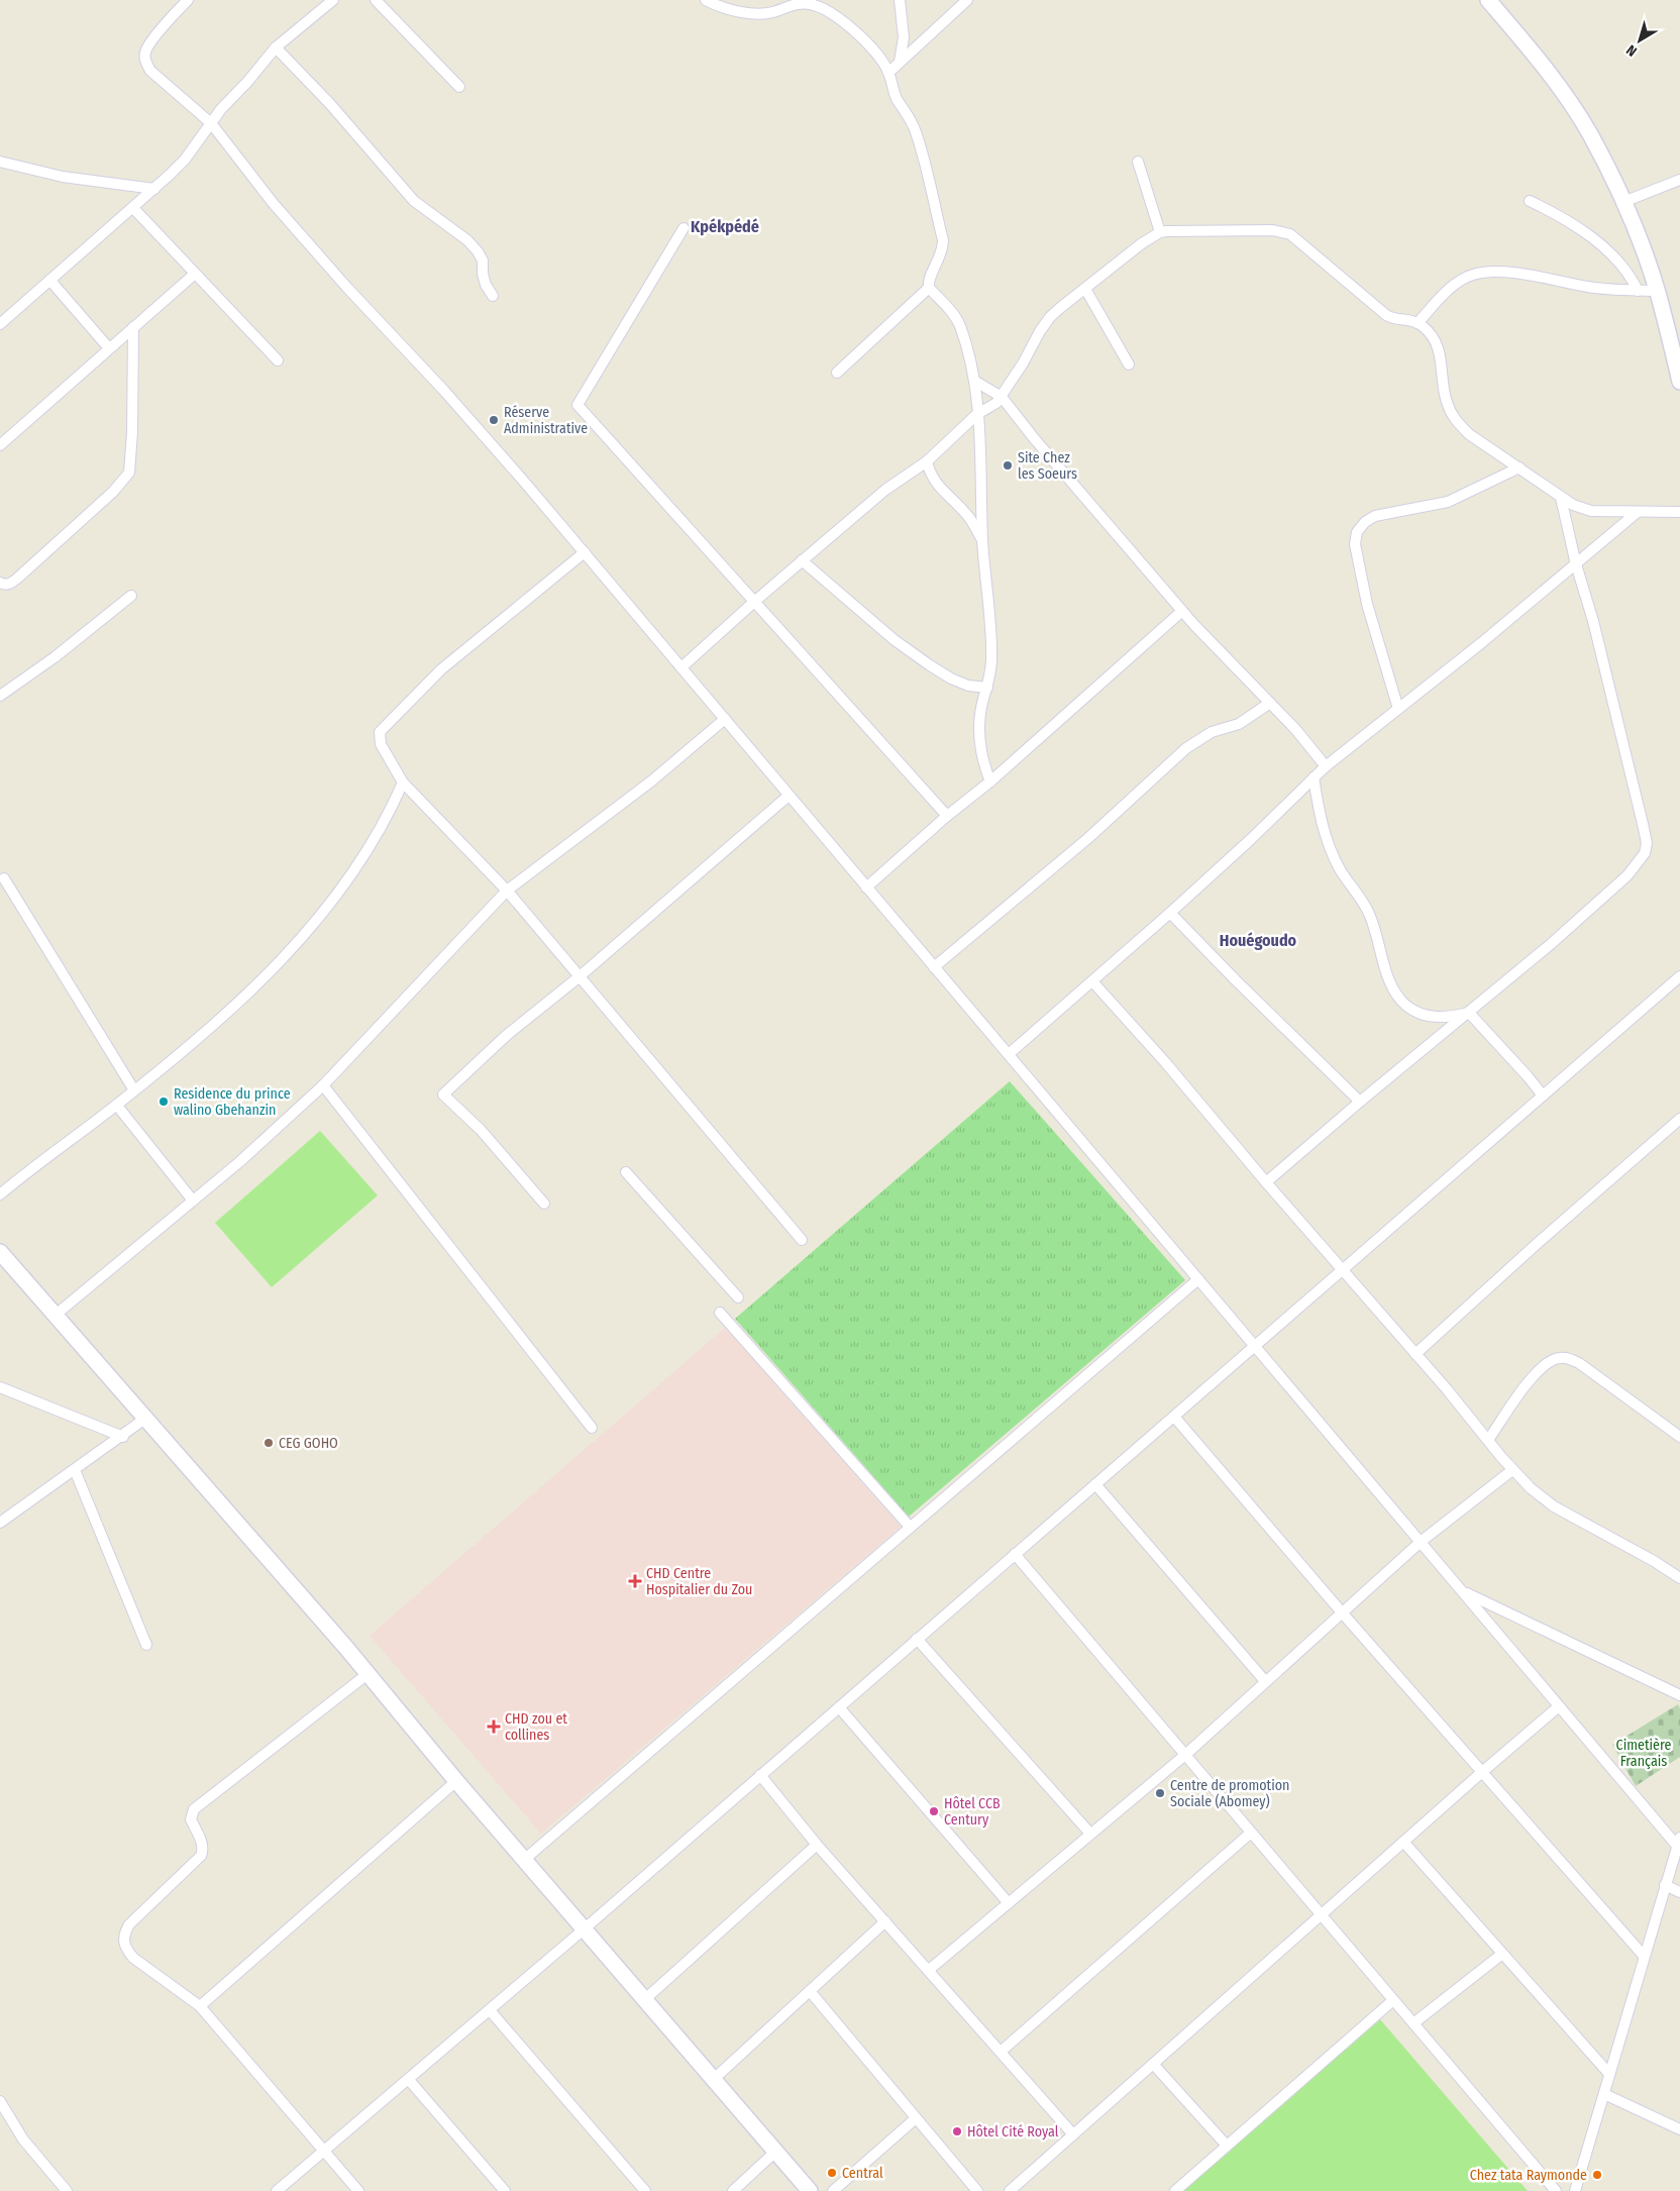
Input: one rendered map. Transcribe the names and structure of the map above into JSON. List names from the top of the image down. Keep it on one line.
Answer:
{"districts":["Kpékpédé","Houégoudo"],"parks":["Cimetière Français"],"places":{"other":["Réserve Administrative","Site Chez les Soeurs","Residence du prince walino Gbehanzin","CEG GOHO","Centre de promotion Sociale (Abomey)","Hôtel CCB Century","Hôtel Cité Royal","Central","Chez tata Raymonde"],"health":["CHD Centre Hospitalier du Zou","CHD zou et collines"]},"north":"bottom left"}
